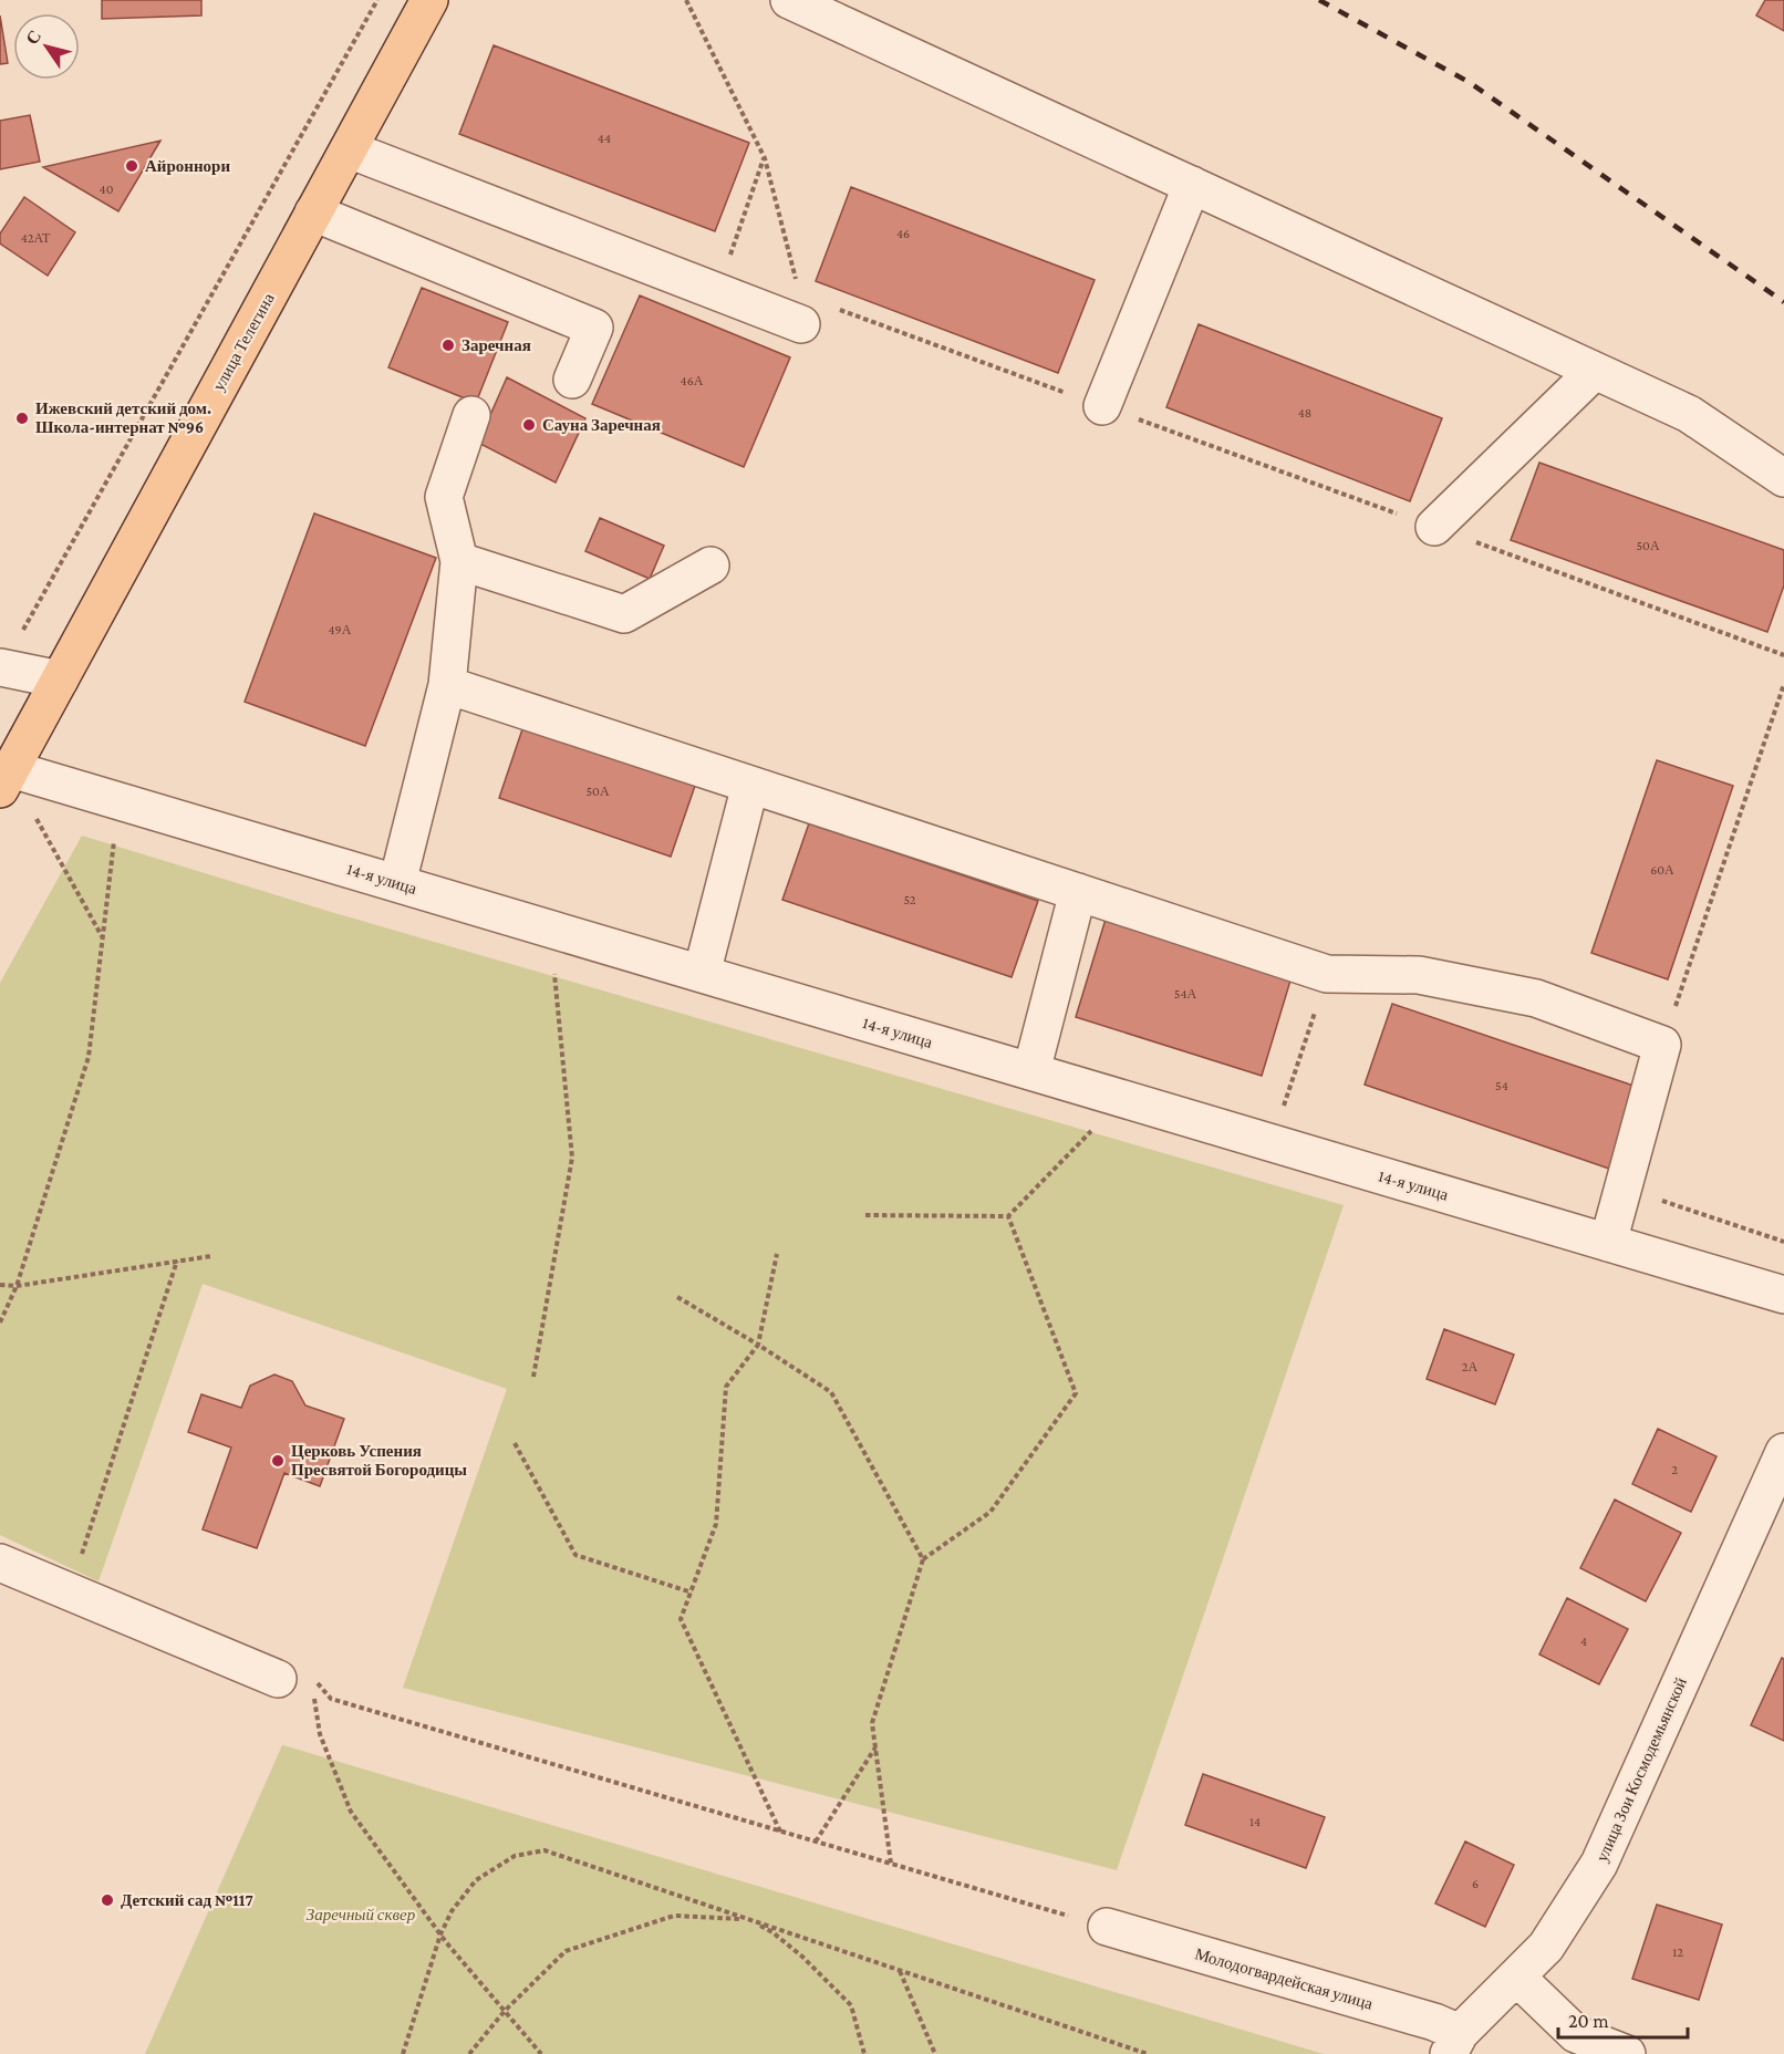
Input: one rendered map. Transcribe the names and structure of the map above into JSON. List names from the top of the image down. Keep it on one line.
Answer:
{"streets":{"main road":["улица Телегина"],"street":["14-я улица","улица Зои Космодемьянской","Молодогвардейская улица"]},"crossings":[["улица Телегина","14-я улица"],["улица Зои Космодемьянской","Молодогвардейская улица"]],"parks":["Заречный сквер"],"places":["Айроннори","Заречная","Ижевский детский дом. Школа-интернат №96","Сауна Заречная","Церковь Успения Пресвятой Богородицы","Детский сад №117"],"house_numbers":["44","40","46","42АТ","46А","48","50А","49А","50А","60А","52","54А","54","2А","2","4","14","6","12"],"scale_bar":"20 m","north":"top left"}
